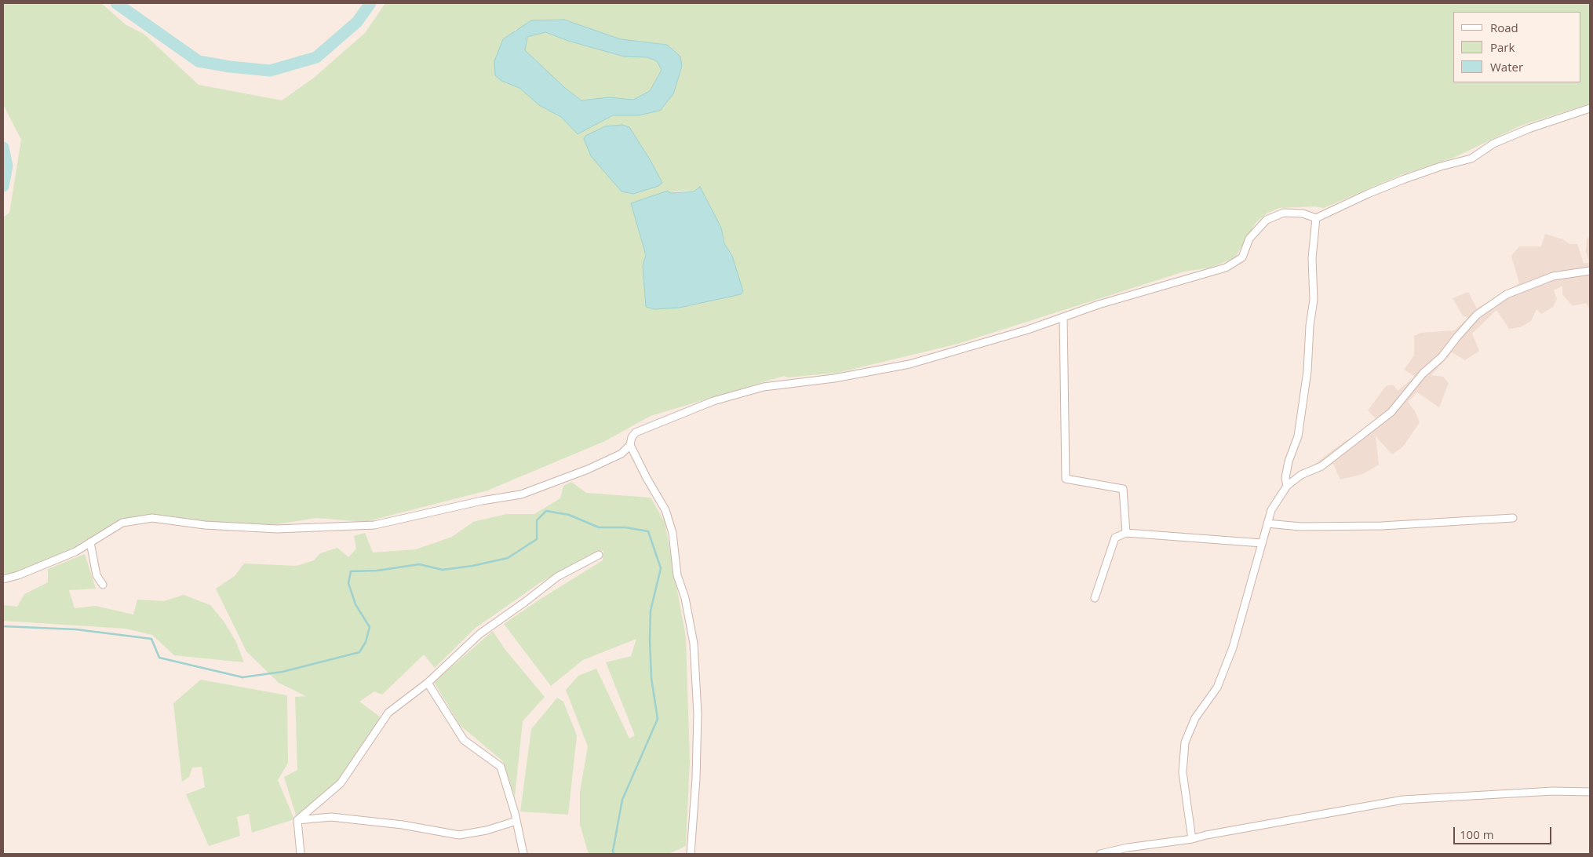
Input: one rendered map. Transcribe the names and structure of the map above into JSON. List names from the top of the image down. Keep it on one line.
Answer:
{"legend":["Road","Park","Water"],"scale_bar":"100 m"}
